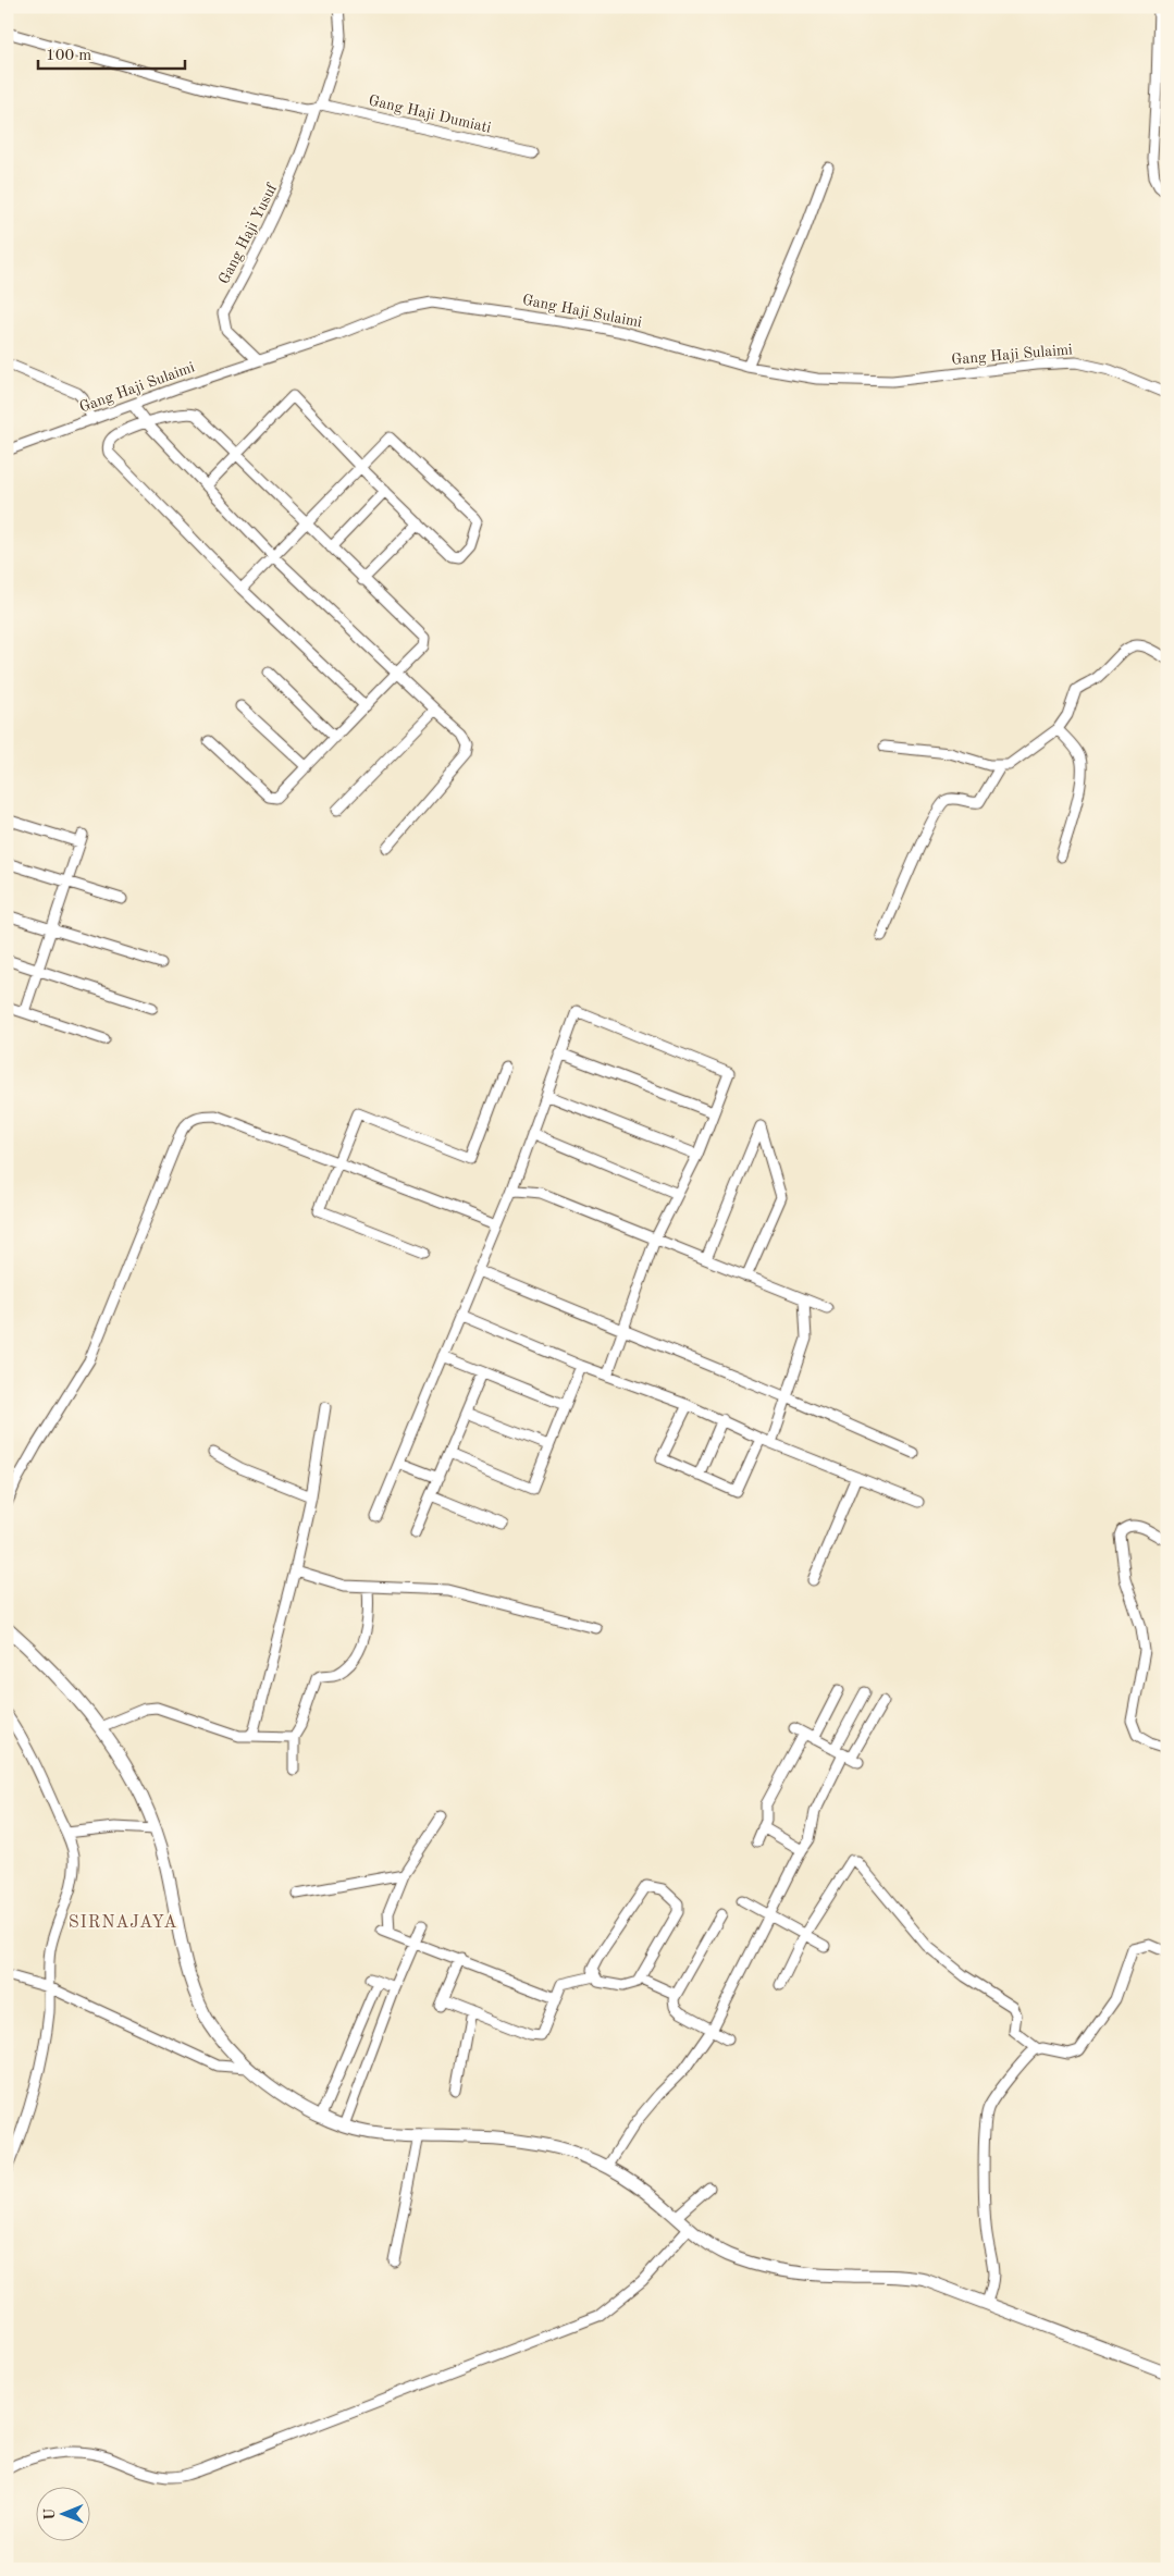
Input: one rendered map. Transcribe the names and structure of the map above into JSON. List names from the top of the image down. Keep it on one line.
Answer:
{"streets":{"street":["Gang Haji Dumiati","Gang Haji Yusuf","Gang Haji Sulaimi"]},"crossings":[["Gang Haji Dumiati","Gang Haji Yusuf"],["Gang Haji Yusuf","Gang Haji Sulaimi"]],"districts":["SIRNAJAYA"],"scale_bar":"100 m","north":"left"}
